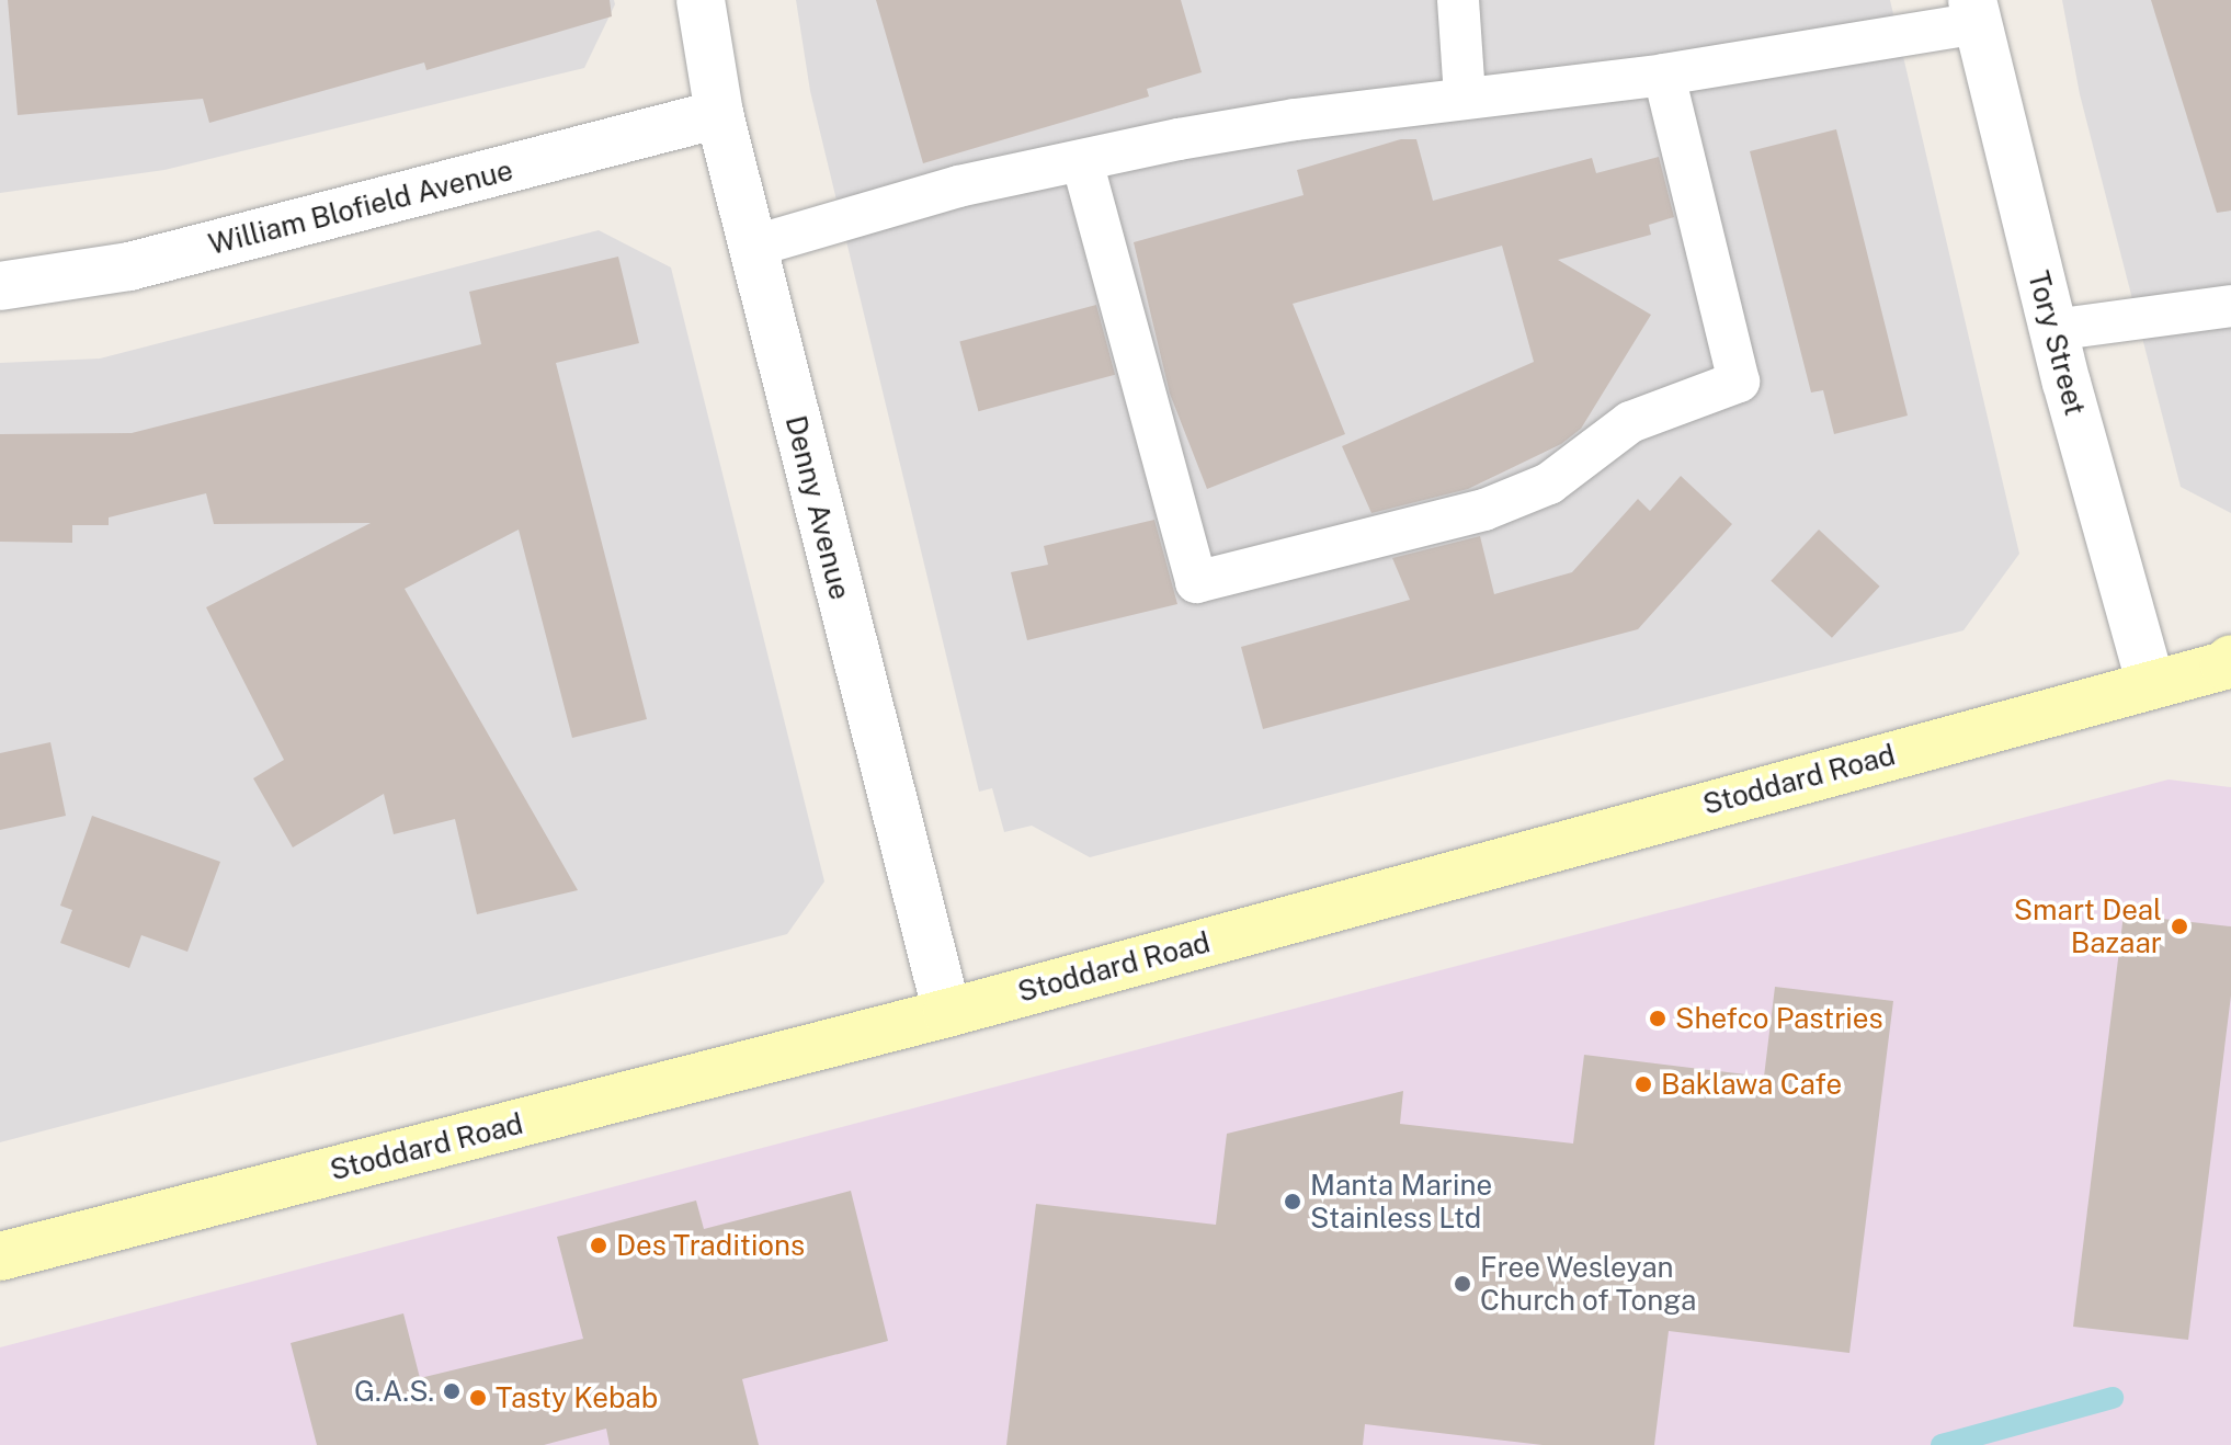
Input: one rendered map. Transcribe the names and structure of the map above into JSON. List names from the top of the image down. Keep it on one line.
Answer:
{"streets":{"main road":["Stoddard Road"],"street":["William Blofield Avenue","Tory Street","Denny Avenue"]},"crossings":[["William Blofield Avenue","Denny Avenue"],["Tory Street","Stoddard Road"],["Denny Avenue","Stoddard Road"]],"places":["Smart Deal Bazaar","Shefco Pastries","Baklawa Cafe","Manta Marine Stainless Ltd","Des Traditions","Free Wesleyan Church of Tonga","G.A.S.","Tasty Kebab"]}
